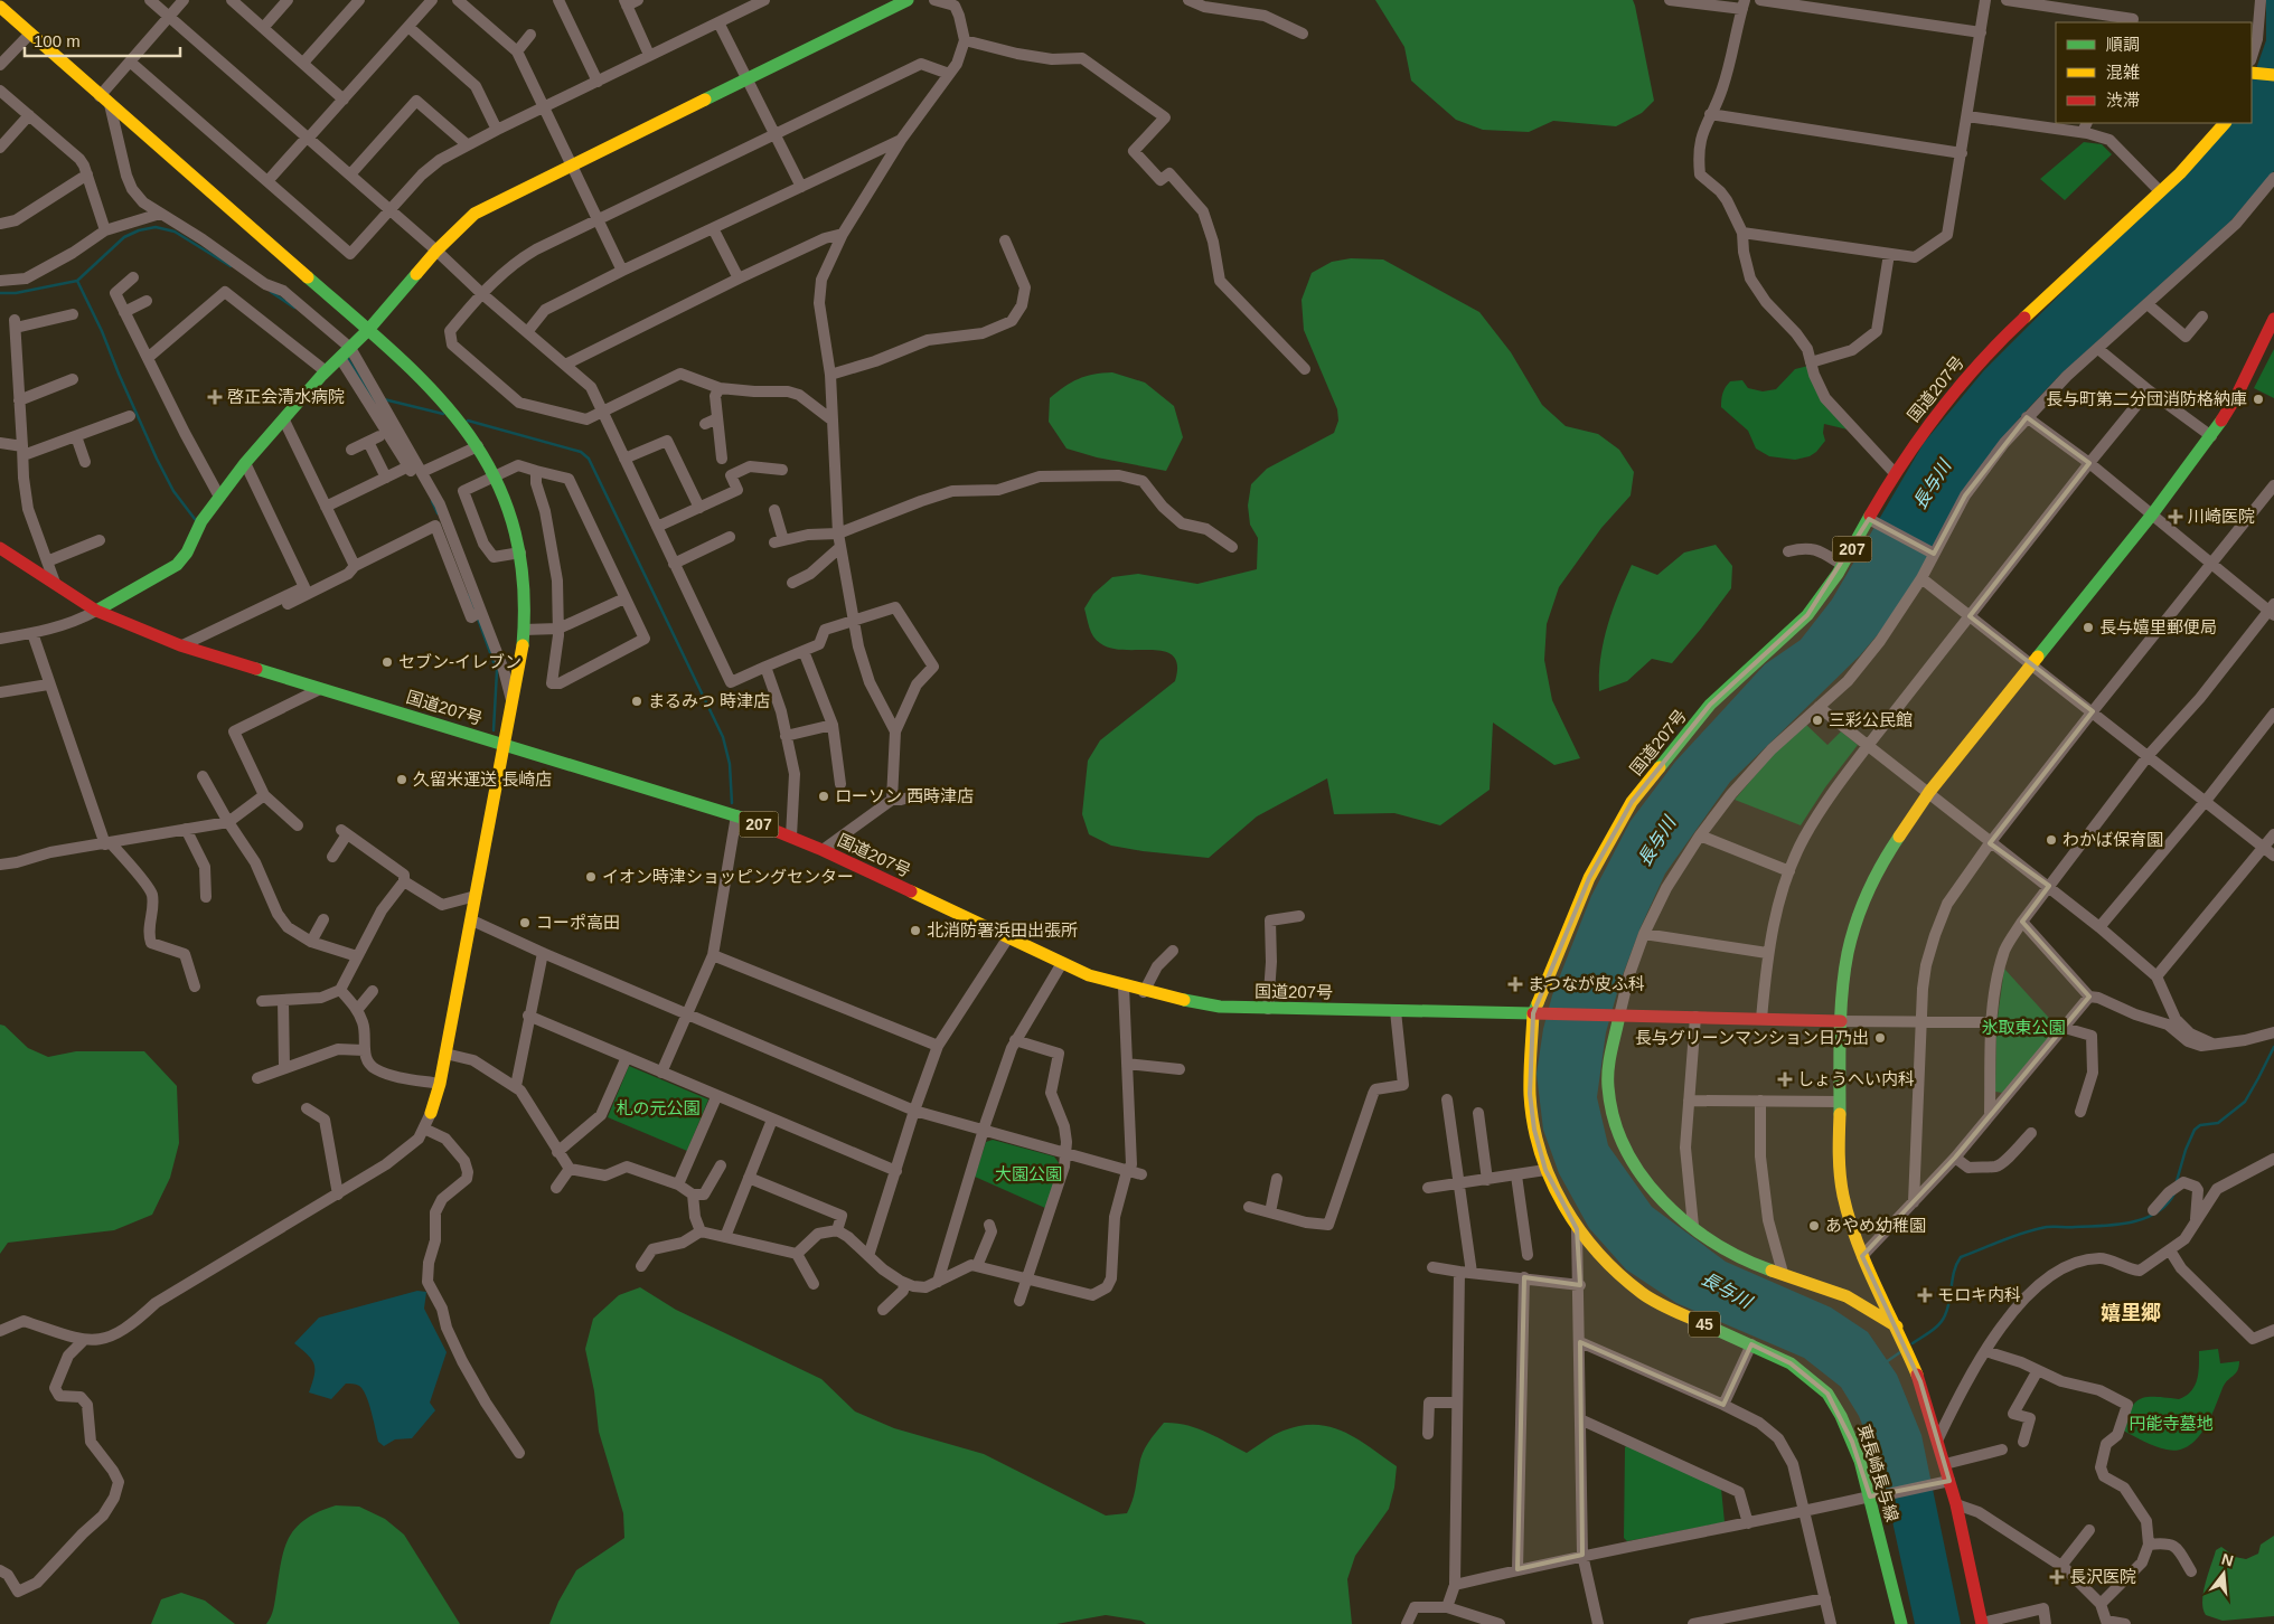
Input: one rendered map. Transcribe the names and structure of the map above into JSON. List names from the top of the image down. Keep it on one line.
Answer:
{"streets":{"main road":["国道207号","207","45","東長崎長与線"]},"crossings":[["国道207号","東長崎長与線"]],"districts":["嬉里郷"],"water":["長与川"],"parks":["氷取東公園","札の元公園","大園公園","円能寺墓地"],"places":{"health":["啓正会清水病院","川崎医院","まつなが皮ふ科","しょうへい内科","モロキ内科","長沢医院"],"other":["長与町第二分団消防格納庫","長与嬉里郵便局","セブン-イレブン","まるみつ 時津店","三彩公民館","久留米運送 長崎店","ローソン 西時津店","わかば保育園","イオン時津ショッピングセンター","コーポ高田","北消防署浜田出張所","長与グリーンマンション日乃出","あやめ幼稚園"]},"legend":["順調","混雑","渋滞"],"scale_bar":"100 m","north":"top"}
